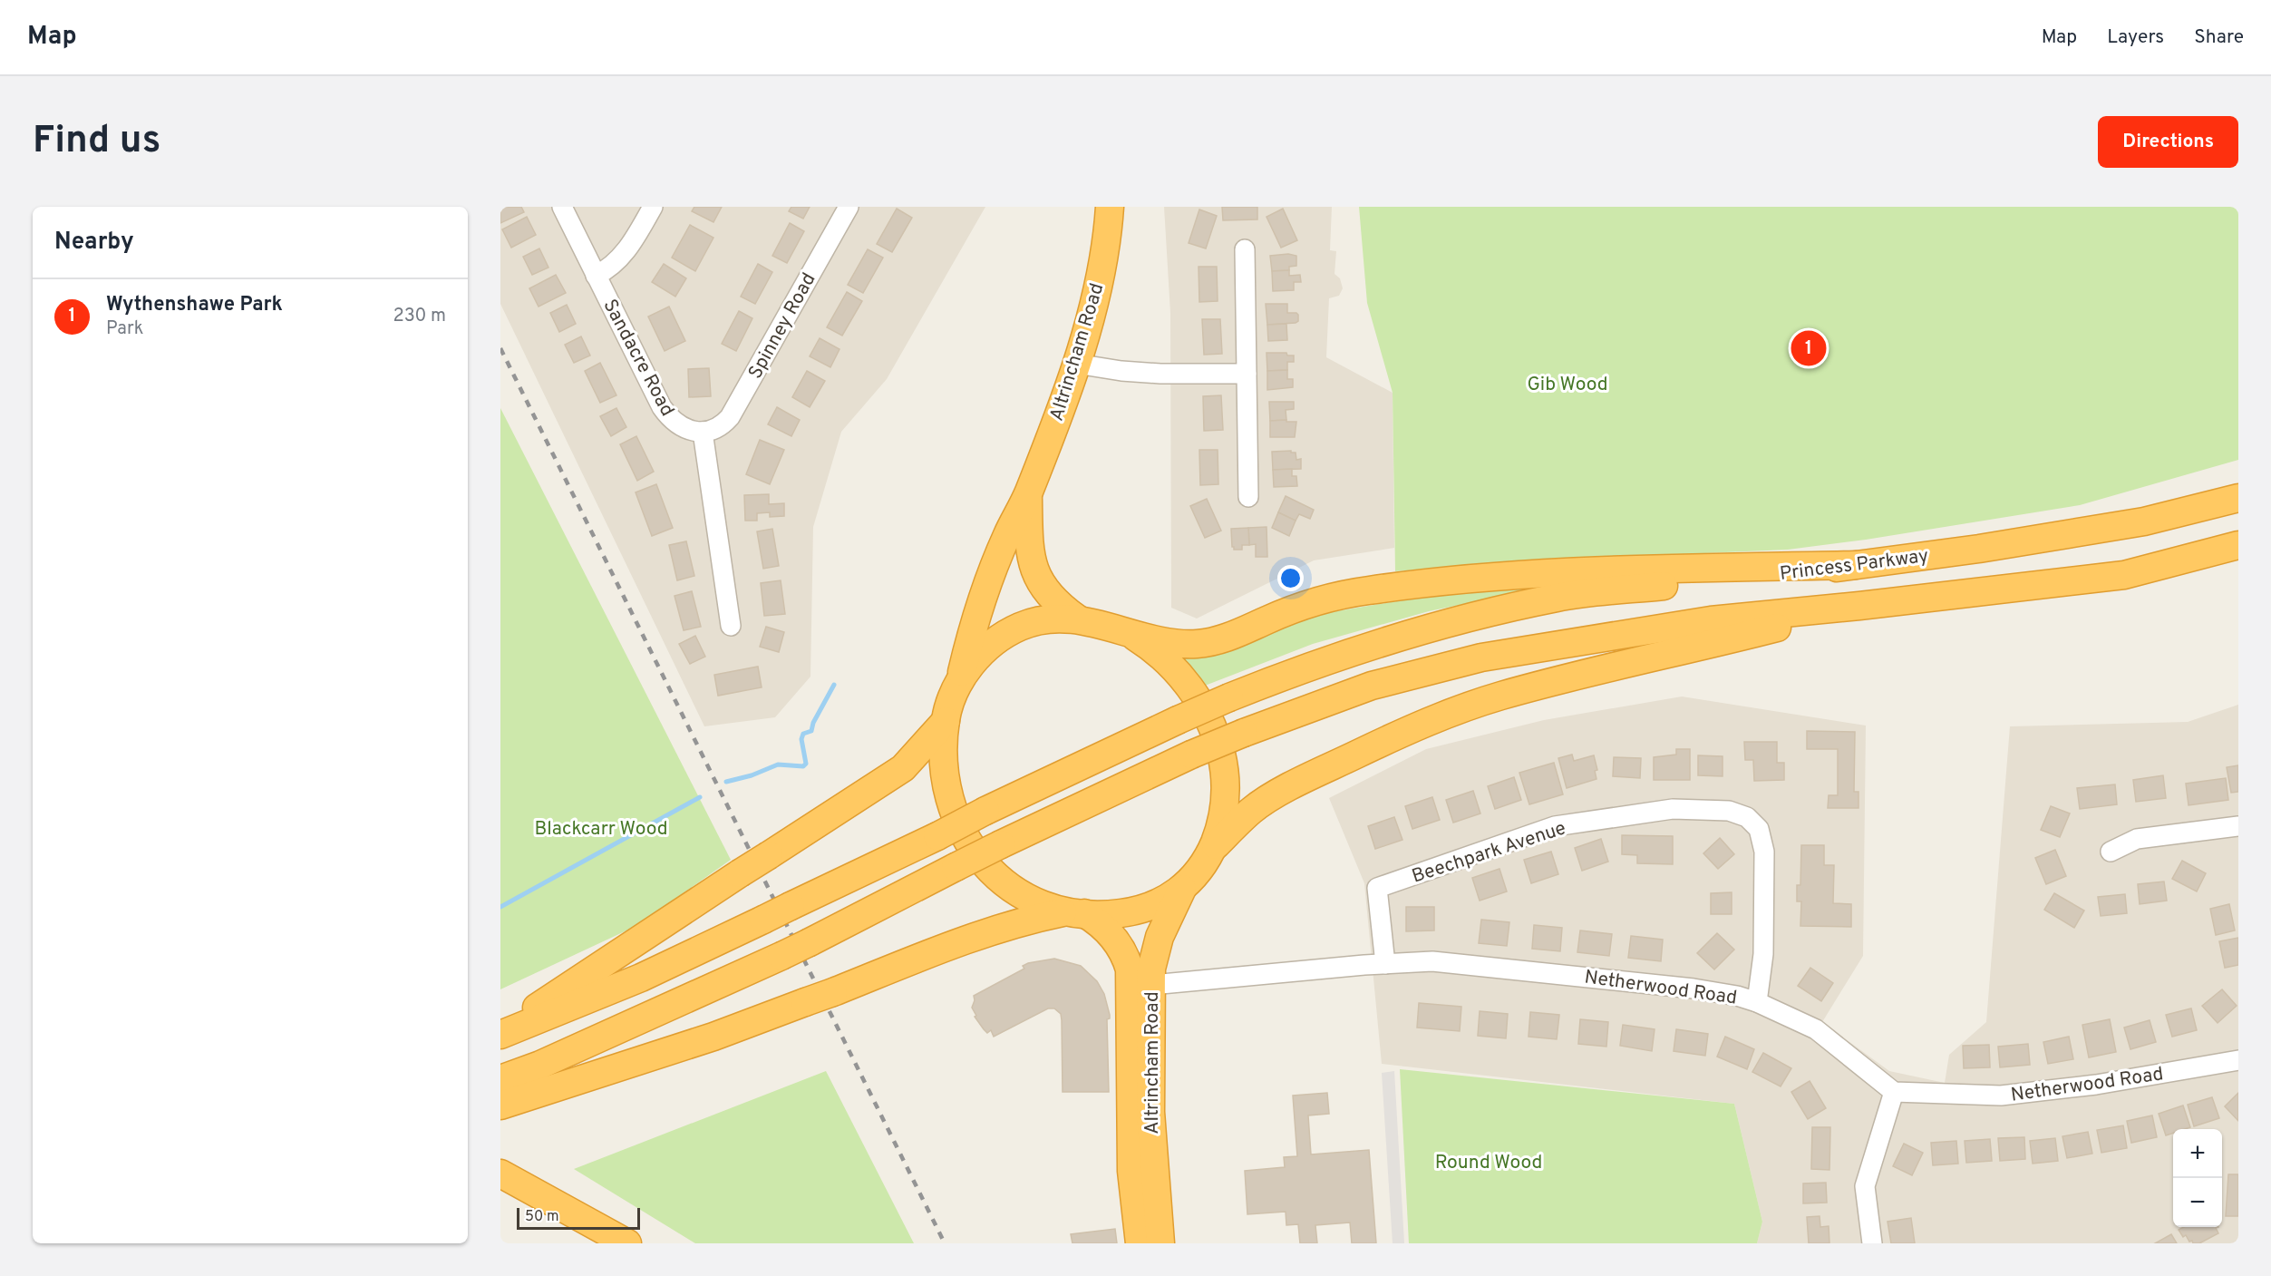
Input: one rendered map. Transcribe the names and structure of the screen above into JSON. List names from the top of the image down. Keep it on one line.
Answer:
{"streets":{"highway":["Altrincham Road","Princess Parkway"],"street":["Spinney Road","Sandacre Road","Beechpark Avenue","Netherwood Road"]},"crossings":[["Spinney Road","Sandacre Road"],["Altrincham Road","Netherwood Road"],["Beechpark Avenue","Netherwood Road"]],"parks":["Gib Wood","Blackcarr Wood","Round Wood"],"scale_bar":"50 m","page":{"header":"Map","nav":["Map","Layers","Share"],"buttons":"Directions","title":"Find us","heading":"Nearby","list":[{"mark":"1","name":"Wythenshawe Park","note":"Park","value":"230 m"}],"pins":"1","map_buttons":["+","−"],"scale":"50 m"}}
